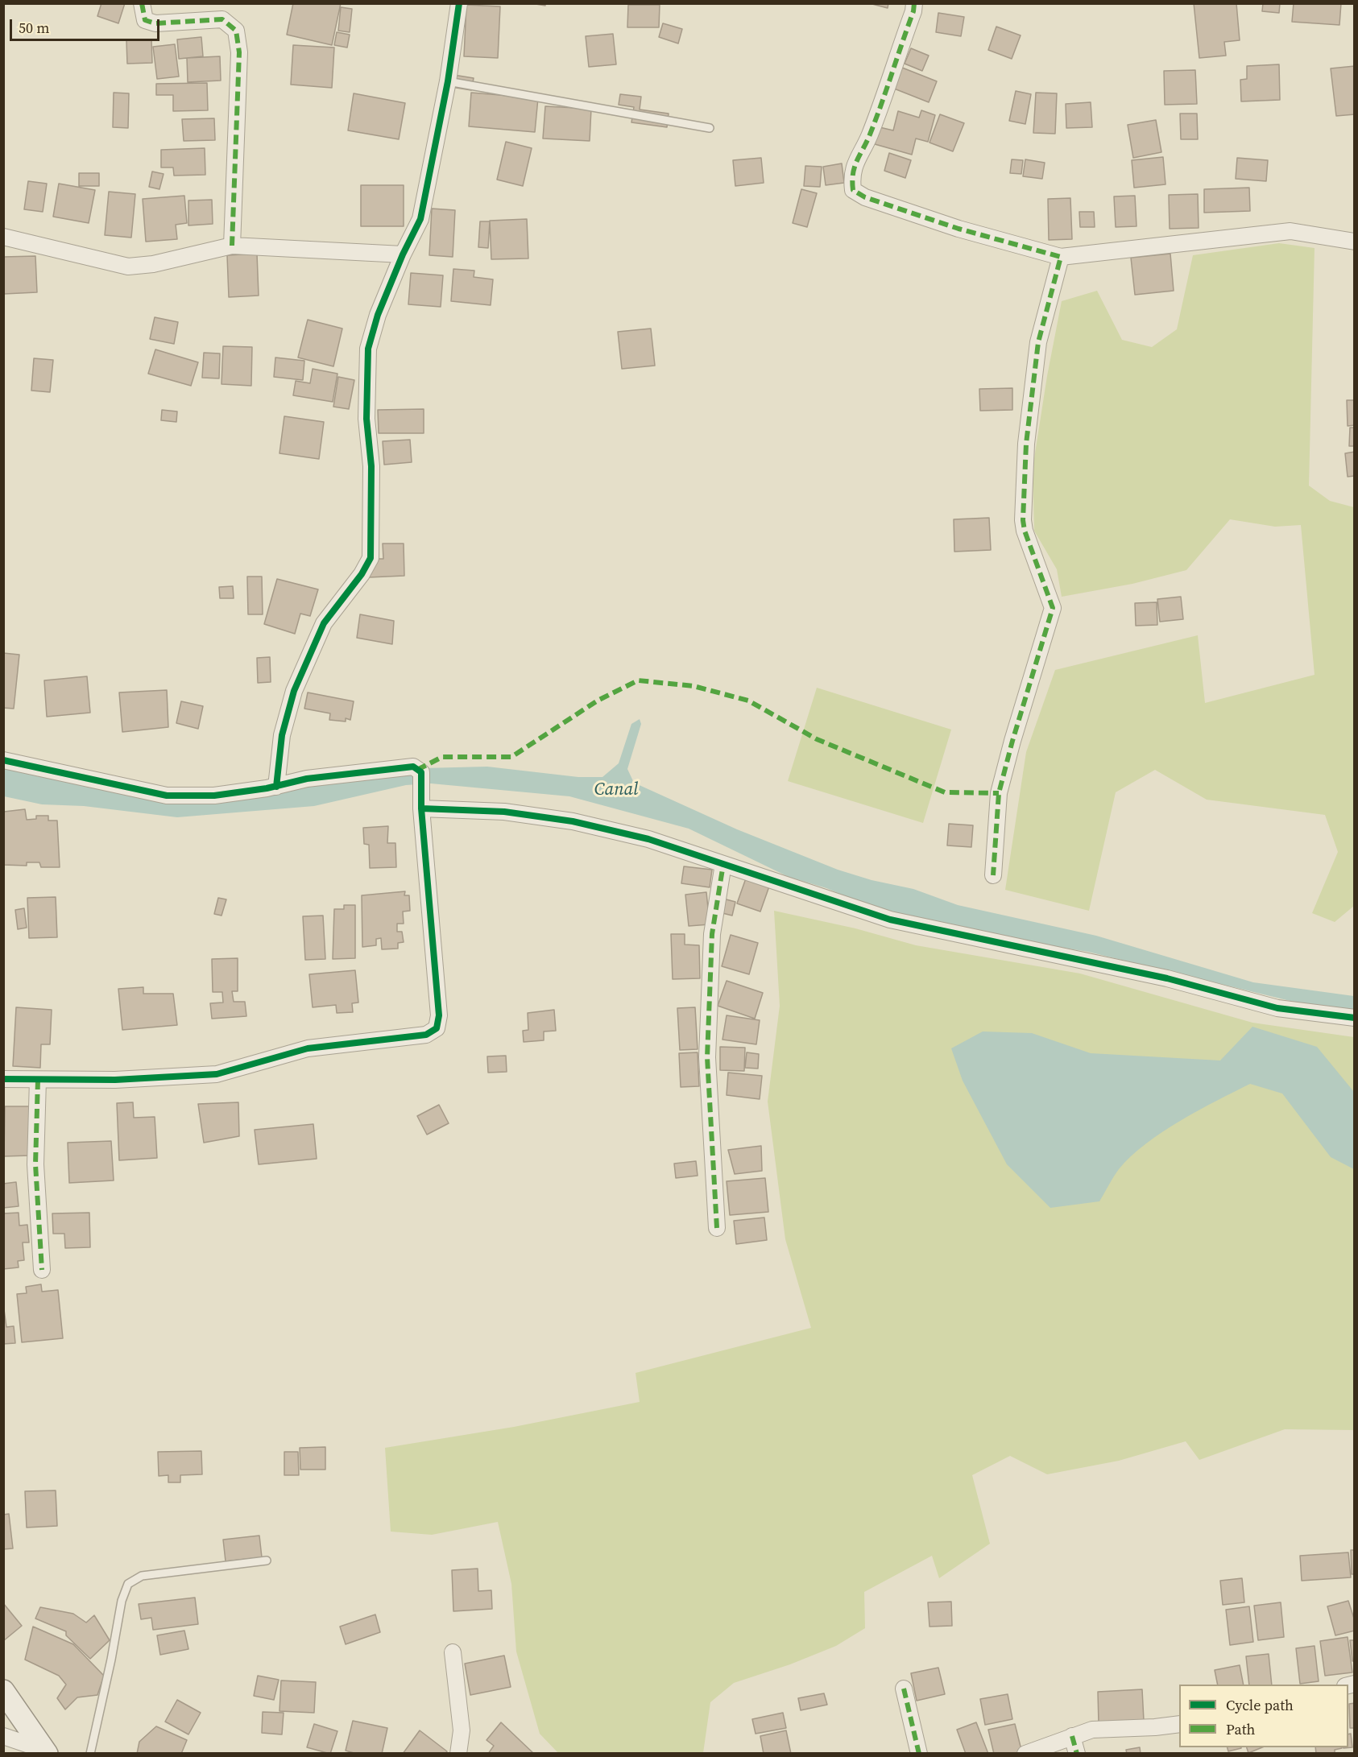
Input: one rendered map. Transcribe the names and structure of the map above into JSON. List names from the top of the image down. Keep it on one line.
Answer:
{"water":["Canal"],"legend":["Cycle path","Path"],"scale_bar":"50 m"}
